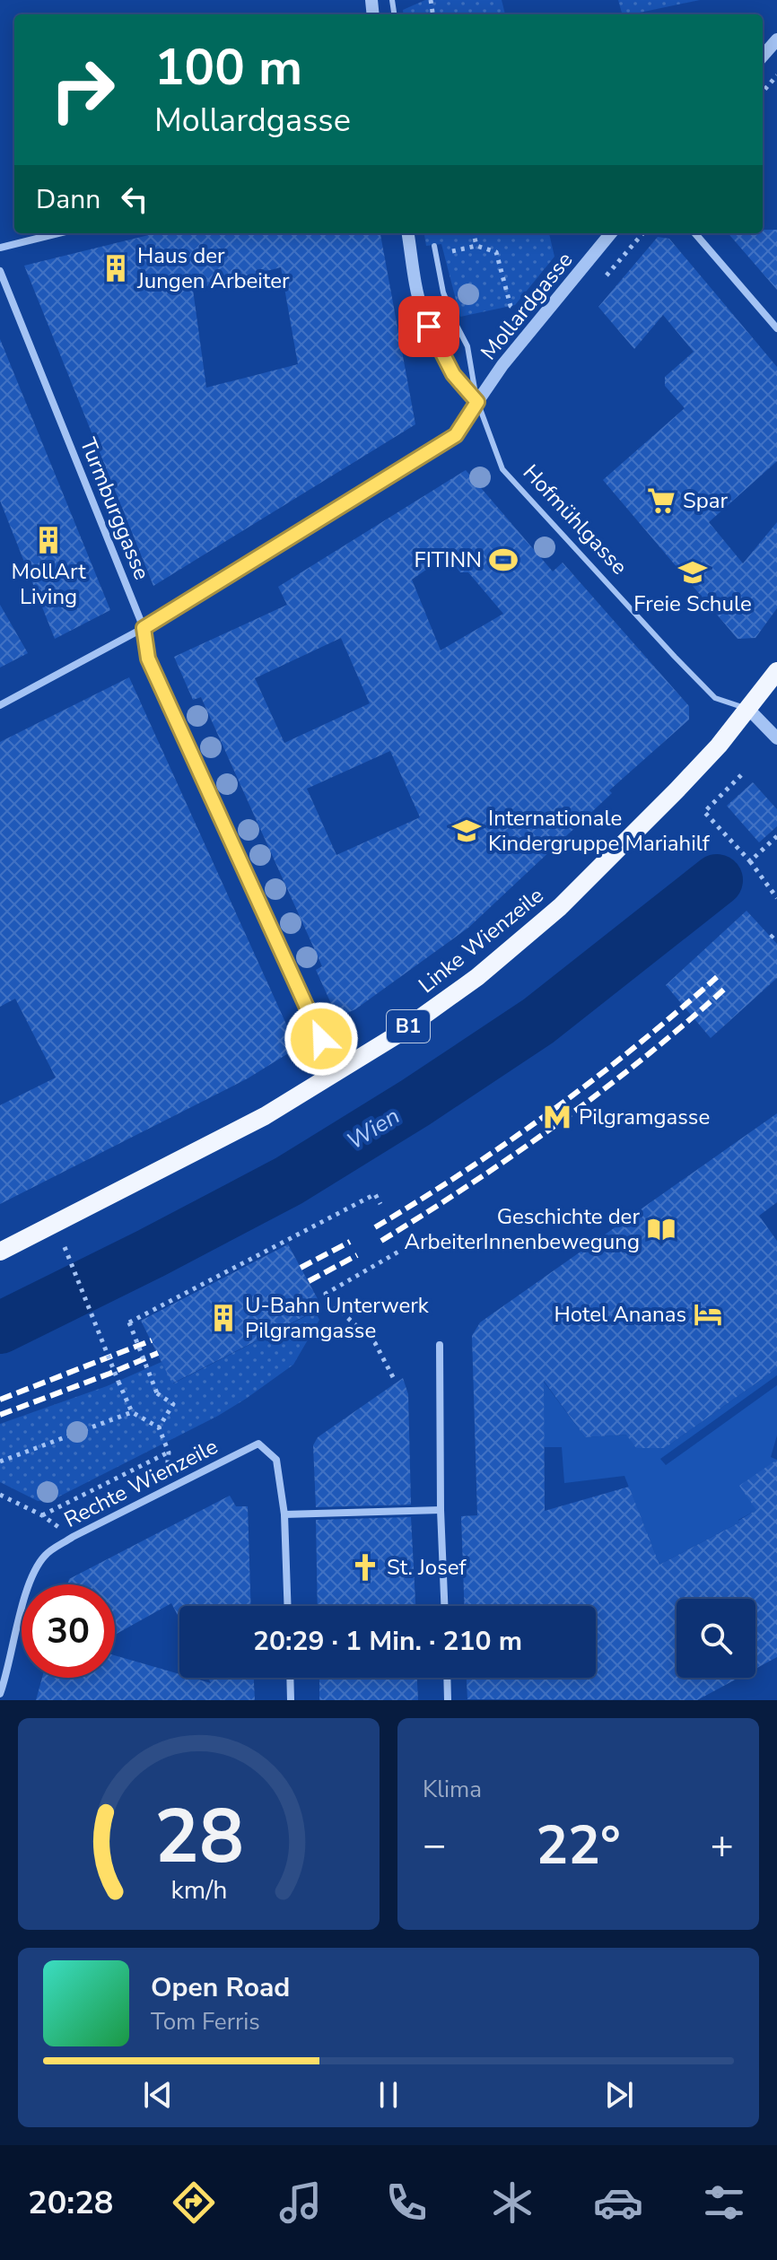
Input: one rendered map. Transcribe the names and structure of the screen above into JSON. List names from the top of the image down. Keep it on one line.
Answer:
{"streets":{"main road":["Linke Wienzeile","B1"],"street":["Mollardgasse","Turmburggasse","Hofmühlgasse","Rechte Wienzeile"]},"crossings":[["Mollardgasse","Turmburggasse"],["Mollardgasse","Hofmühlgasse"],["Turmburggasse","Linke Wienzeile"],["Hofmühlgasse","Linke Wienzeile"]],"water":["Wien"],"places":{"building":["Haus der Jungen Arbeiter","MollArt Living","U-Bahn Unterwerk Pilgramgasse"],"supermarket":["Spar"],"sports":["FITINN"],"school or university":["Freie Schule","Internationale Kindergruppe Mariahilf"],"metro station":["Pilgramgasse"],"library":["Geschichte der ArbeiterInnenbewegung"],"hotel":["Hotel Ananas"],"church":["St. Josef"]},"page":{"turn":["100 m","Mollardgasse"],"then":"Dann","limit":"30","trip":"20:29 · 1 Min. · 210 m","tile":"Klima","heat":["−","22°","+"],"song":["Open Road","Tom Ferris"],"tabs":"20:28","gauge":["28","km/h"]}}
